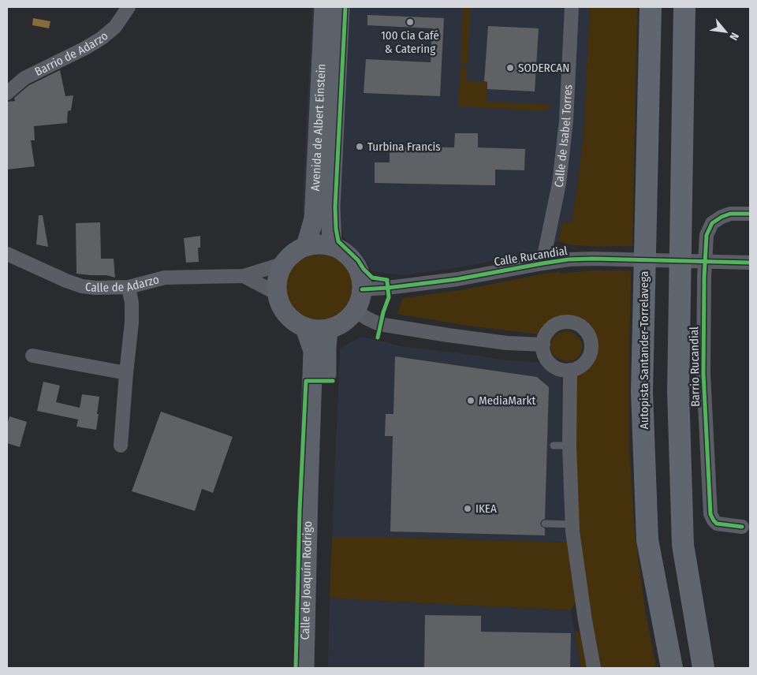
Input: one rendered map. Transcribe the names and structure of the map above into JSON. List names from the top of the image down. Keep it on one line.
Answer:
{"streets":{"highway":["Autopista Santander-Torrelavega"],"main road":["Avenida de Albert Einstein","Calle de Joaquín Rodrigo"],"street":["Barrio de Adarzo","Calle de Isabel Torres","Calle Rucandial","Calle de Adarzo","Barrio Rucandial"]},"crossings":[["Avenida de Albert Einstein","Calle Rucandial"],["Avenida de Albert Einstein","Calle de Adarzo"],["Avenida de Albert Einstein","Calle de Joaquín Rodrigo"],["Calle de Isabel Torres","Calle Rucandial"],["Calle Rucandial","Calle de Adarzo"],["Calle Rucandial","Calle de Joaquín Rodrigo"],["Calle de Adarzo","Calle de Joaquín Rodrigo"]],"places":["100 Cia Café & Catering","SODERCAN","Turbina Francis","MediaMarkt","IKEA"],"north":"bottom right"}
